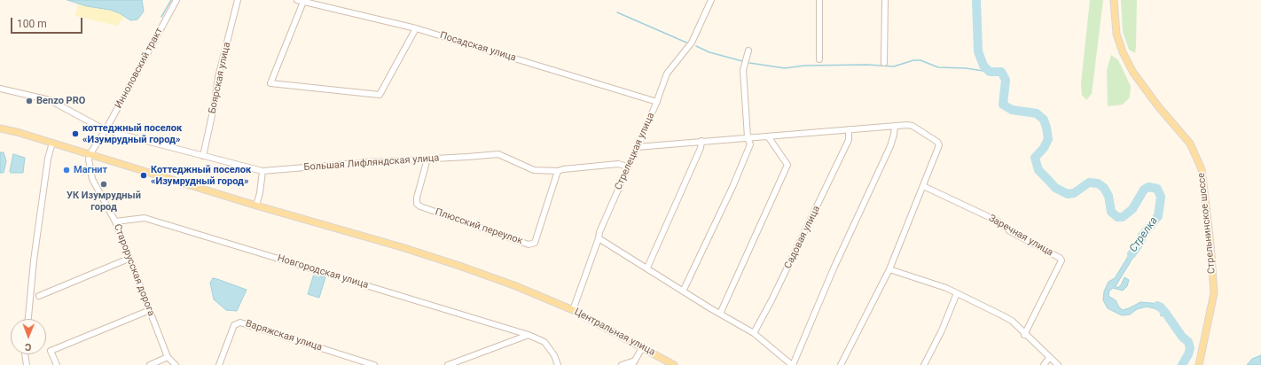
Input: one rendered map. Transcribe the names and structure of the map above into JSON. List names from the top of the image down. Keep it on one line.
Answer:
{"streets":{"main road":["Стрельнинское шоссе","Центральная улица"],"street":["Посадская улица","Инноловский тракт","Боярская улица","Стрелецкая улица","Большая Лифляндская улица","Плюсский переулок","Заречная улица","Садовая улица","Старорусская дорога","Новгородская улица","Варяжская улица"]},"crossings":[["Посадская улица","Стрелецкая улица"],["Инноловский тракт","Старорусская дорога"],["Инноловский тракт","Центральная улица"],["Боярская улица","Большая Лифляндская улица"],["Стрелецкая улица","Большая Лифляндская улица"],["Стрелецкая улица","Центральная улица"],["Большая Лифляндская улица","Плюсский переулок"],["Старорусская дорога","Новгородская улица"],["Старорусская дорога","Центральная улица"]],"water":["Стрелка"],"places":["Benzo PRO","коттеджный поселок «Изумрудный город»","Магнит","Коттеджный поселок «Изумрудный город»","УК Изумрудный город"],"scale_bar":"100 m","north":"bottom"}
